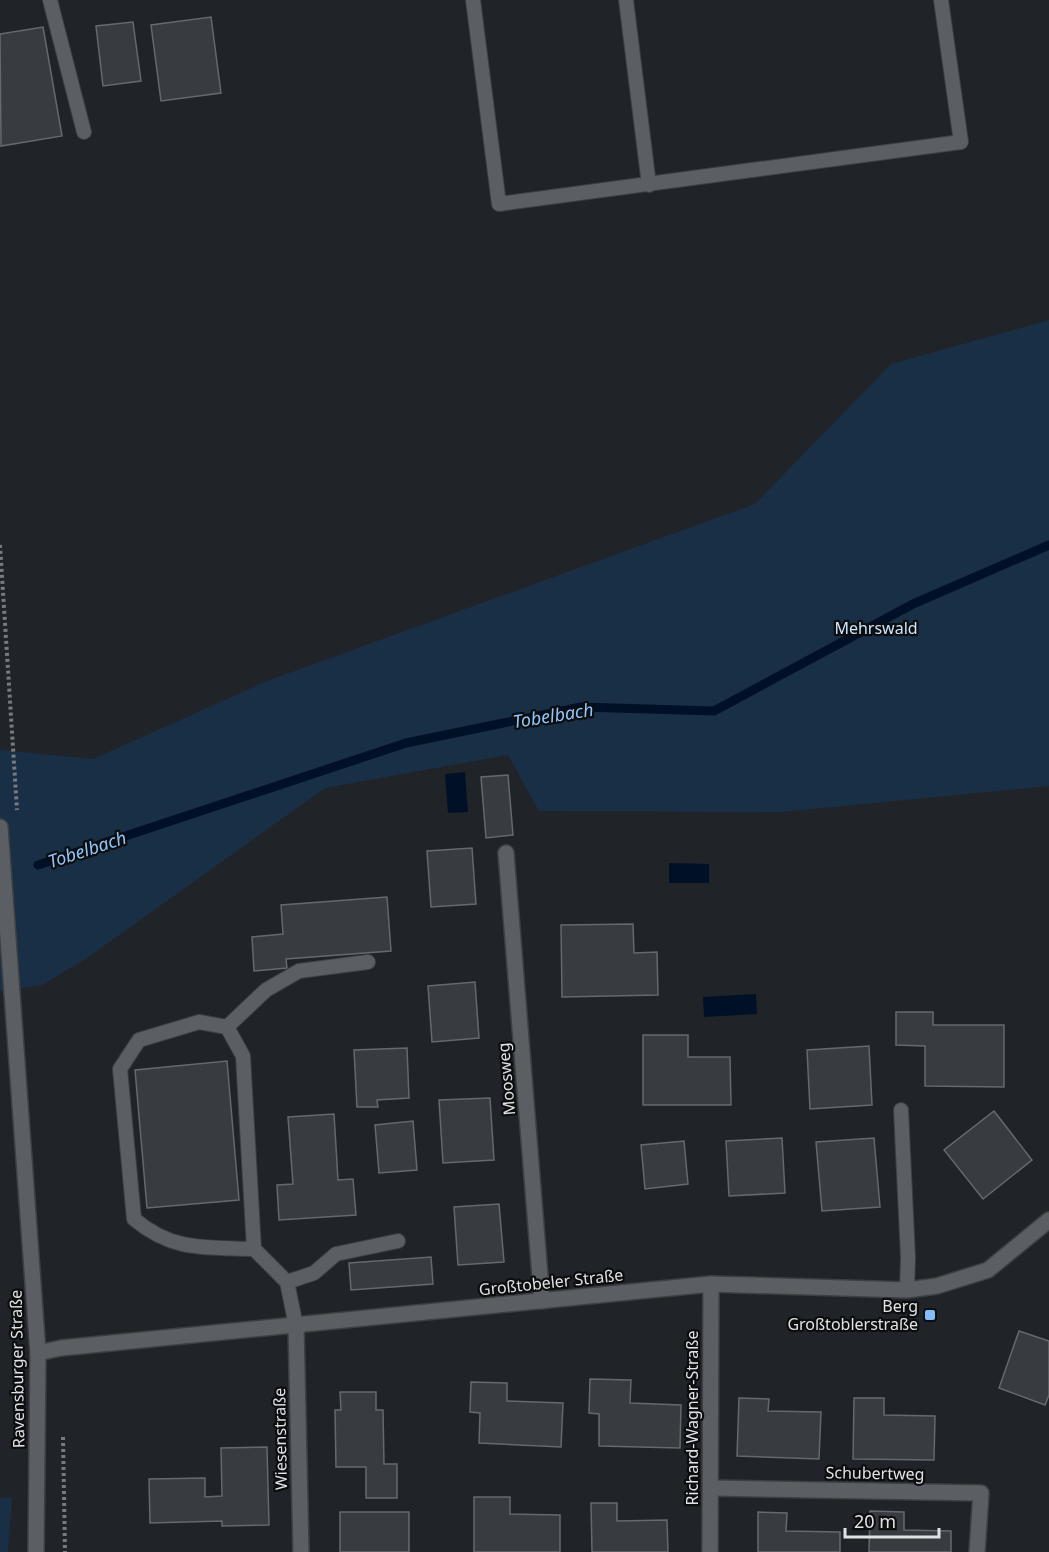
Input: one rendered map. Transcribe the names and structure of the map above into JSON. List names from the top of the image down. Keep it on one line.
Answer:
{"streets":{"street":["Moosweg","Großtobeler Straße","Ravensburger Straße","Richard-Wagner-Straße","Wiesenstraße","Schubertweg"]},"crossings":[["Moosweg","Großtobeler Straße"],["Großtobeler Straße","Ravensburger Straße"],["Großtobeler Straße","Richard-Wagner-Straße"],["Großtobeler Straße","Wiesenstraße"],["Richard-Wagner-Straße","Schubertweg"]],"water":["Tobelbach"],"parks":["Mehrswald"],"places":{"transit":["Berg Großtoblerstraße"]},"scale_bar":"20 m"}
